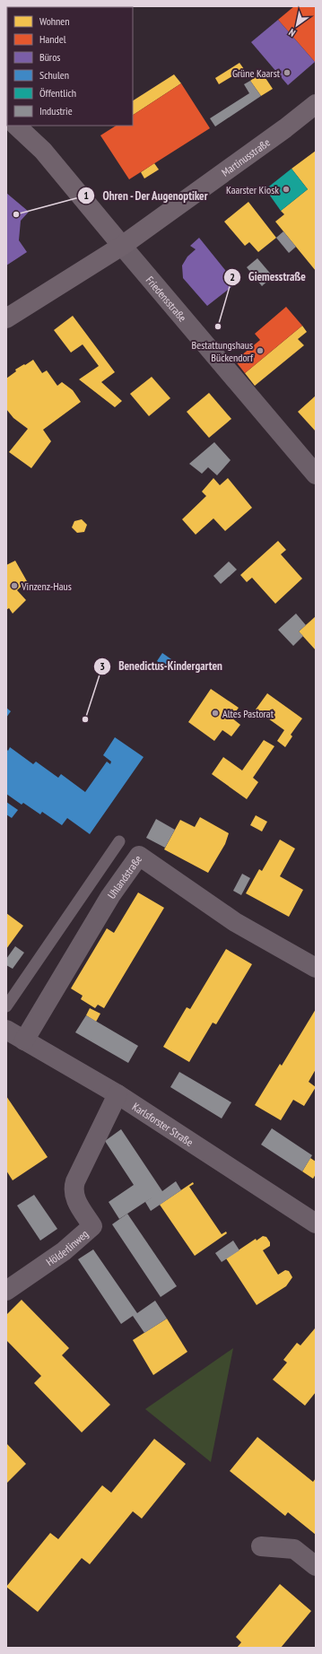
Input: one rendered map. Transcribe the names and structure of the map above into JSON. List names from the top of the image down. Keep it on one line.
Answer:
{"streets":{"main road":["Martinusstraße","Friedensstraße"],"street":["Uhlandstraße","Karlsforster Straße","Hölderlinweg"]},"crossings":[["Martinusstraße","Friedensstraße"],["Uhlandstraße","Karlsforster Straße"],["Karlsforster Straße","Hölderlinweg"]],"places":["Grüne Kaarst","Kaarster Kiosk","Ohren - Der Augenoptiker","Giemesstraße","Bestattungshaus Bückendorf","Vinzenz-Haus","Altes Pastorat","Benedictus-Kindergarten"],"legend":["Wohnen","Handel","Büros","Schulen","Öffentlich","Industrie"],"north":"bottom left"}
